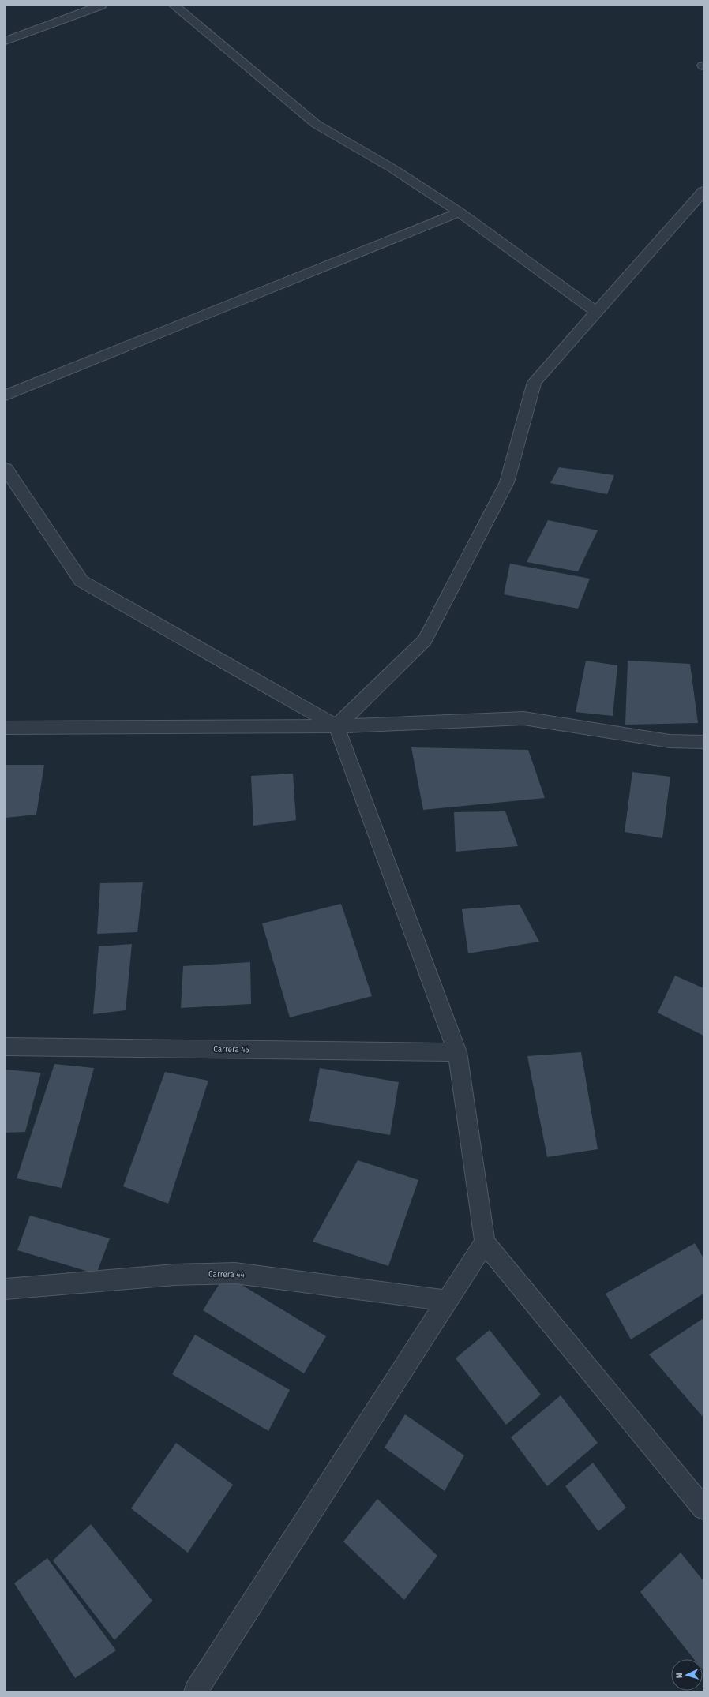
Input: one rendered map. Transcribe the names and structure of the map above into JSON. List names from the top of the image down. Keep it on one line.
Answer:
{"streets":{"street":["Carrera 45","Carrera 44"]},"north":"left"}
